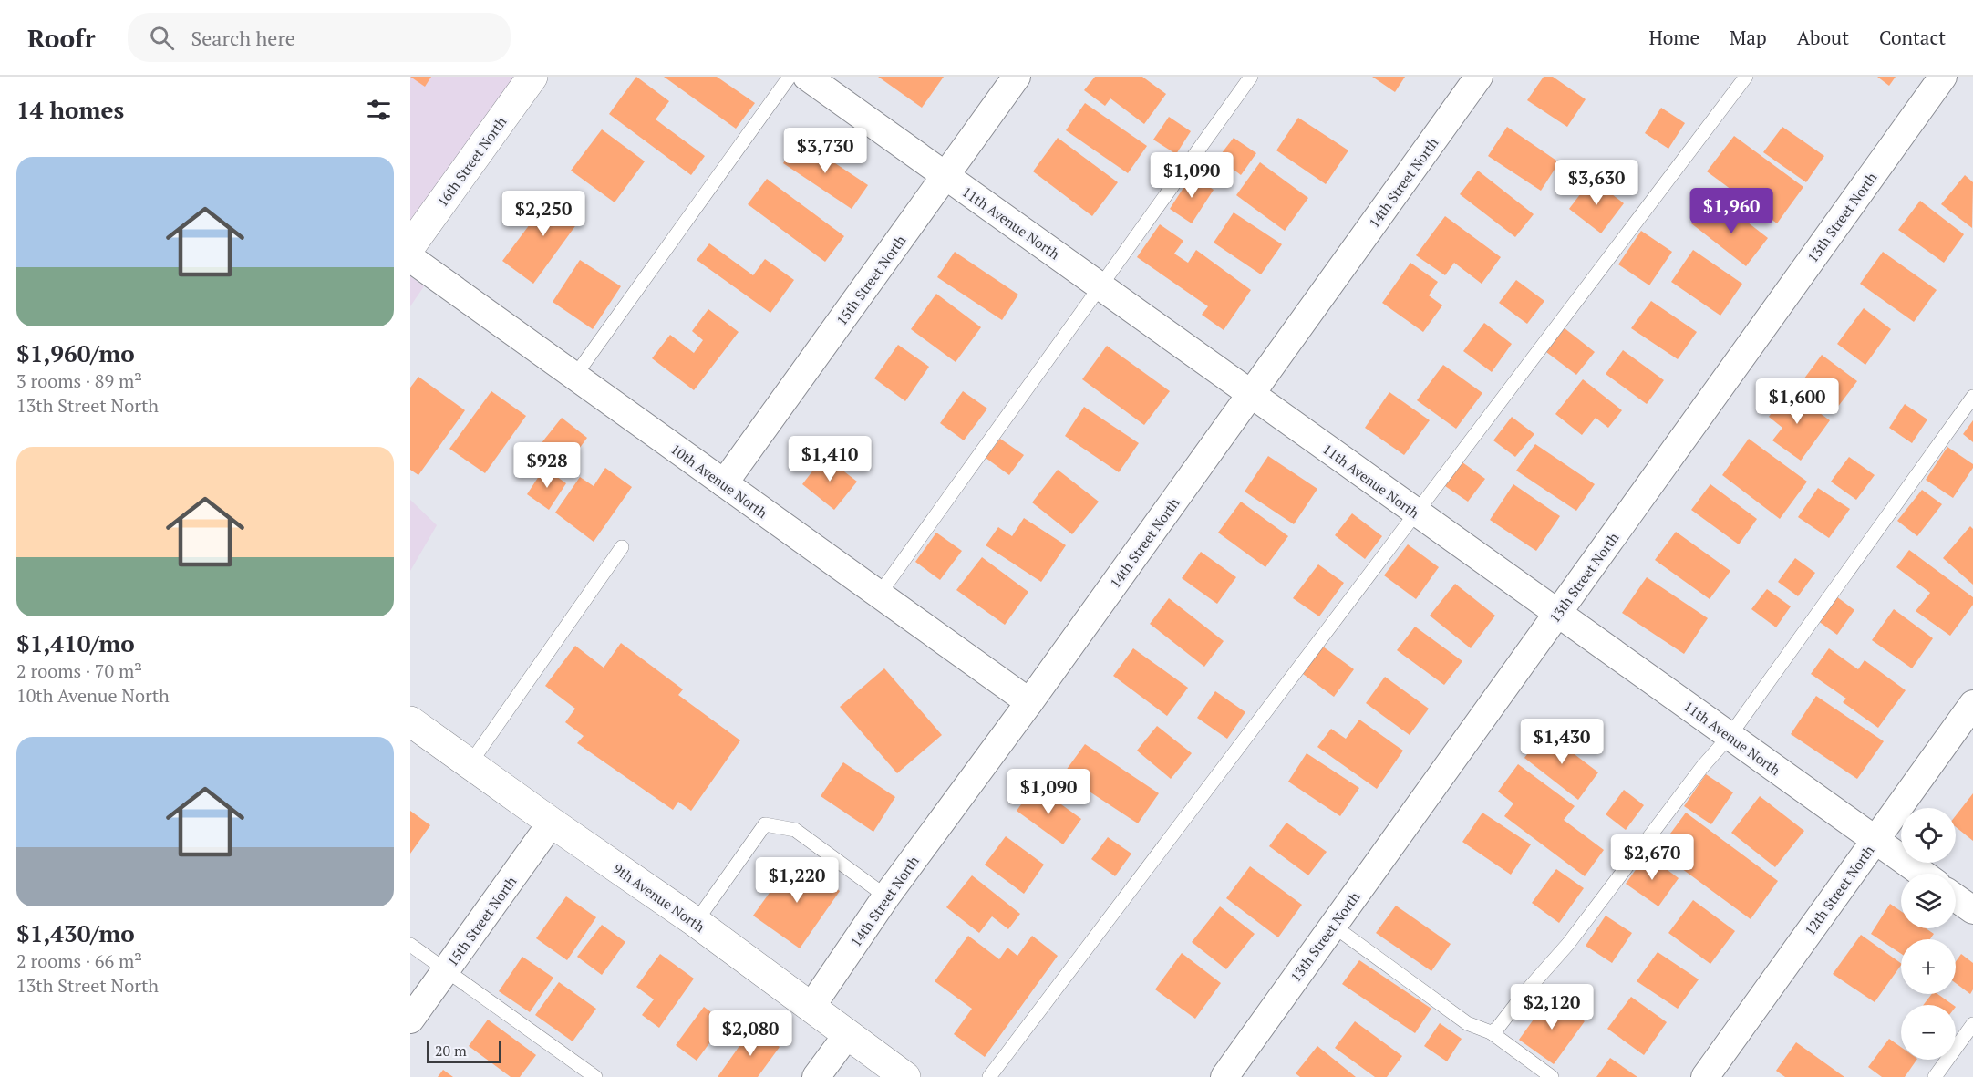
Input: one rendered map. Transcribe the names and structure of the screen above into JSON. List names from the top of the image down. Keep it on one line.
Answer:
{"streets":{"street":["16th Street North","14th Street North","13th Street North","11th Avenue North","15th Street North","10th Avenue North","12th Street North","9th Avenue North"]},"crossings":[["14th Street North","11th Avenue North"],["14th Street North","10th Avenue North"],["14th Street North","9th Avenue North"],["13th Street North","11th Avenue North"],["11th Avenue North","15th Street North"],["11th Avenue North","12th Street North"],["15th Street North","10th Avenue North"],["15th Street North","9th Avenue North"]],"scale_bar":"20 m","page":{"header":"Roofr","search":"Search here","nav":["Home","Map","About","Contact"],"heading":"14 homes","price":["$3,730","$1,090","$3,630","$1,960","$2,250","$1,600","$1,410","$928","$1,430","$1,090","$2,670","$1,220","$2,120","$2,080"],"list":[{"name":"$1,960/mo","note":"3 rooms · 89 m² · 13th Street North"},{"name":"$1,410/mo","note":"2 rooms · 70 m² · 10th Avenue North"},{"name":"$1,430/mo","note":"2 rooms · 66 m² · 13th Street North"}],"map_buttons":["+","−"],"scale":"20 m"}}
